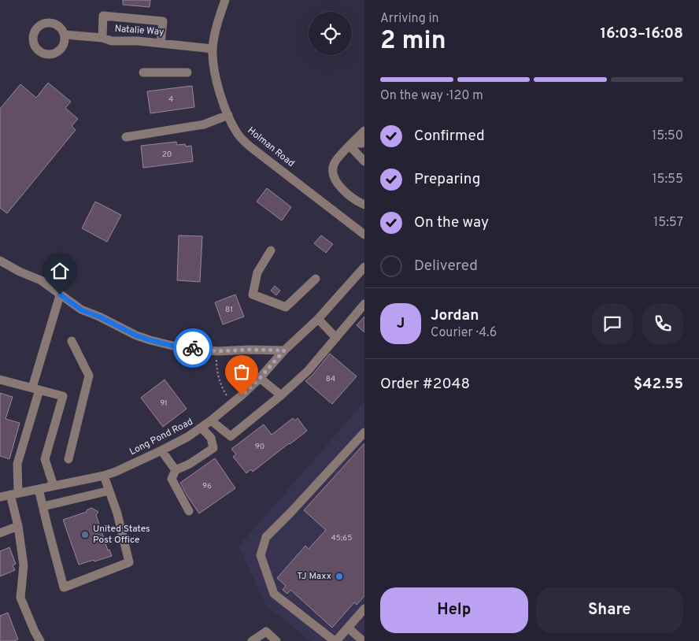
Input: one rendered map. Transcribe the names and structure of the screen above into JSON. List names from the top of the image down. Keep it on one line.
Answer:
{"streets":{"street":["Natalie Way","Holman Road","Long Pond Road"]},"crossings":[["Natalie Way","Holman Road"]],"places":["United States Post Office","TJ Maxx"],"house_numbers":["4","20","81","84","91","90","96","45;65"],"page":{"heading":["2 min","Arriving in","16:03–16:08"],"panel":["Jordan","Courier · 4.6","Order #2048","$42.55"],"bar":"On the way · 120 m","list":[["Confirmed","15:50"],["Preparing","15:55"],["On the way","15:57"],"Delivered"],"round":"J","buttons":["Help","Share"]}}
